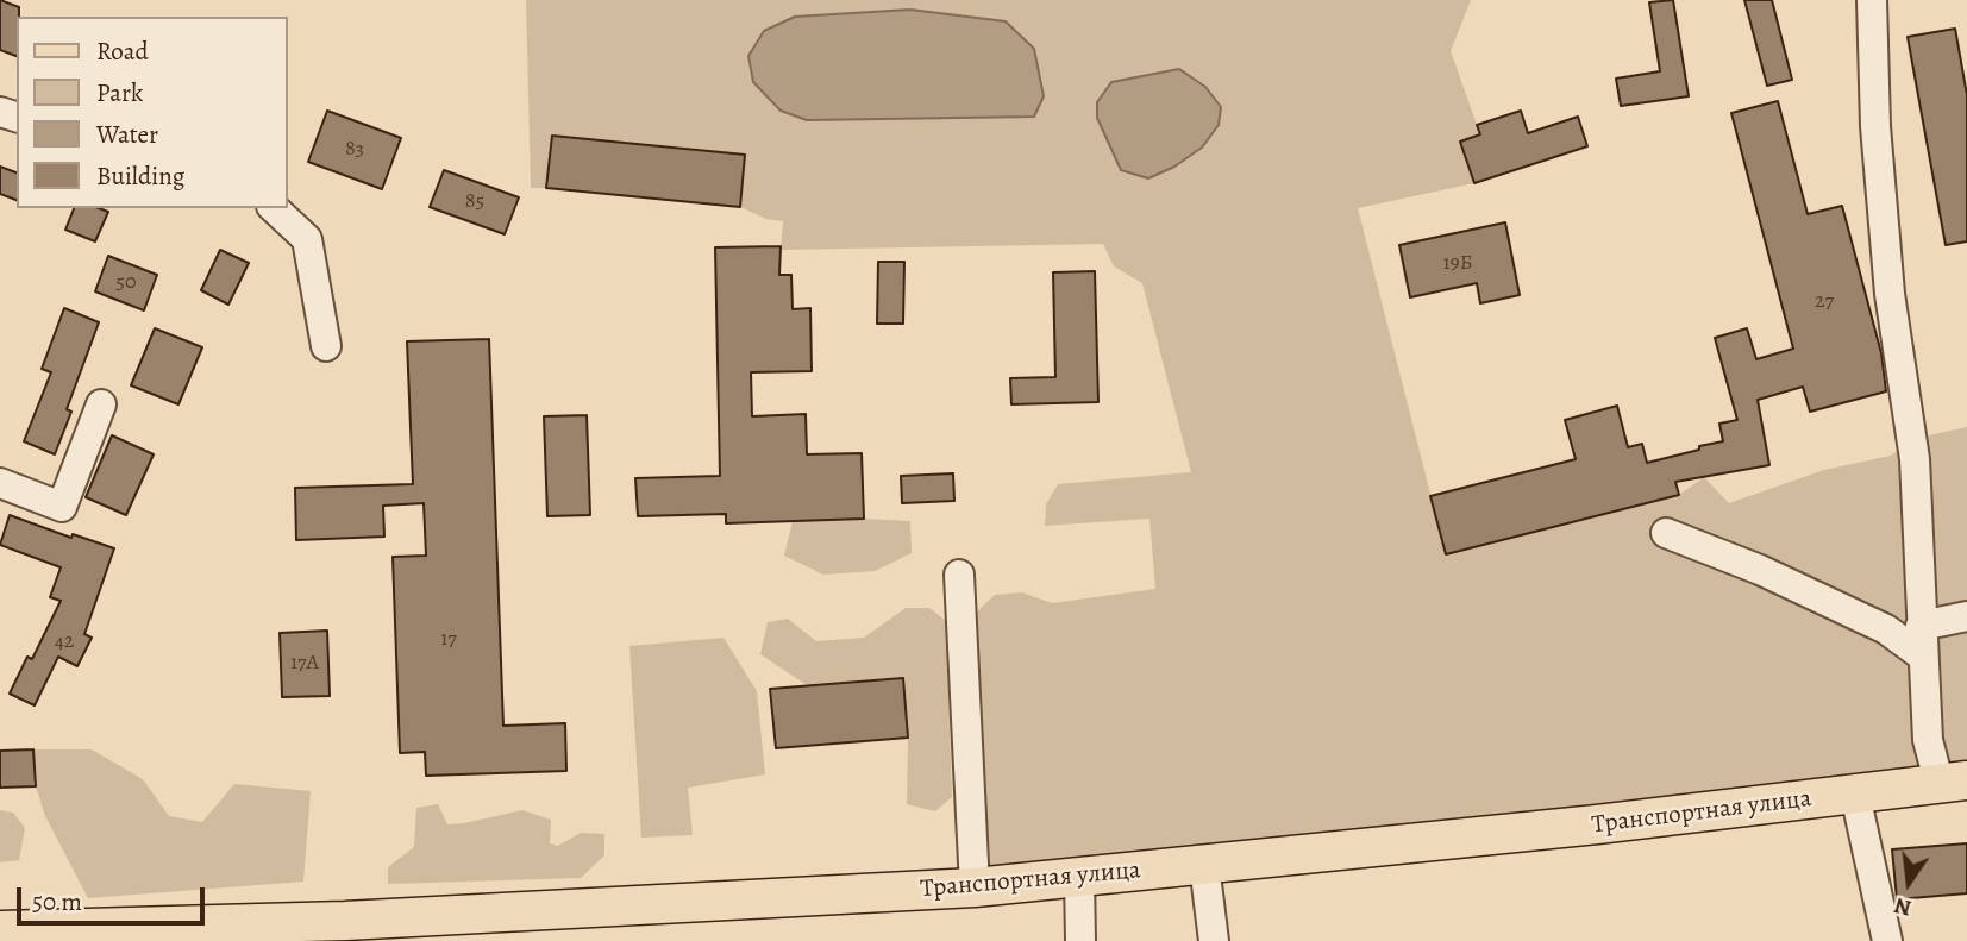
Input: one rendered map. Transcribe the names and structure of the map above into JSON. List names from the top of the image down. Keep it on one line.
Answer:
{"streets":{"main road":["Транспортная улица"]},"house_numbers":["83","85","19Б","50","27","17","42","17А"],"legend":["Road","Park","Water","Building"],"scale_bar":"50 m","north":"bottom"}
